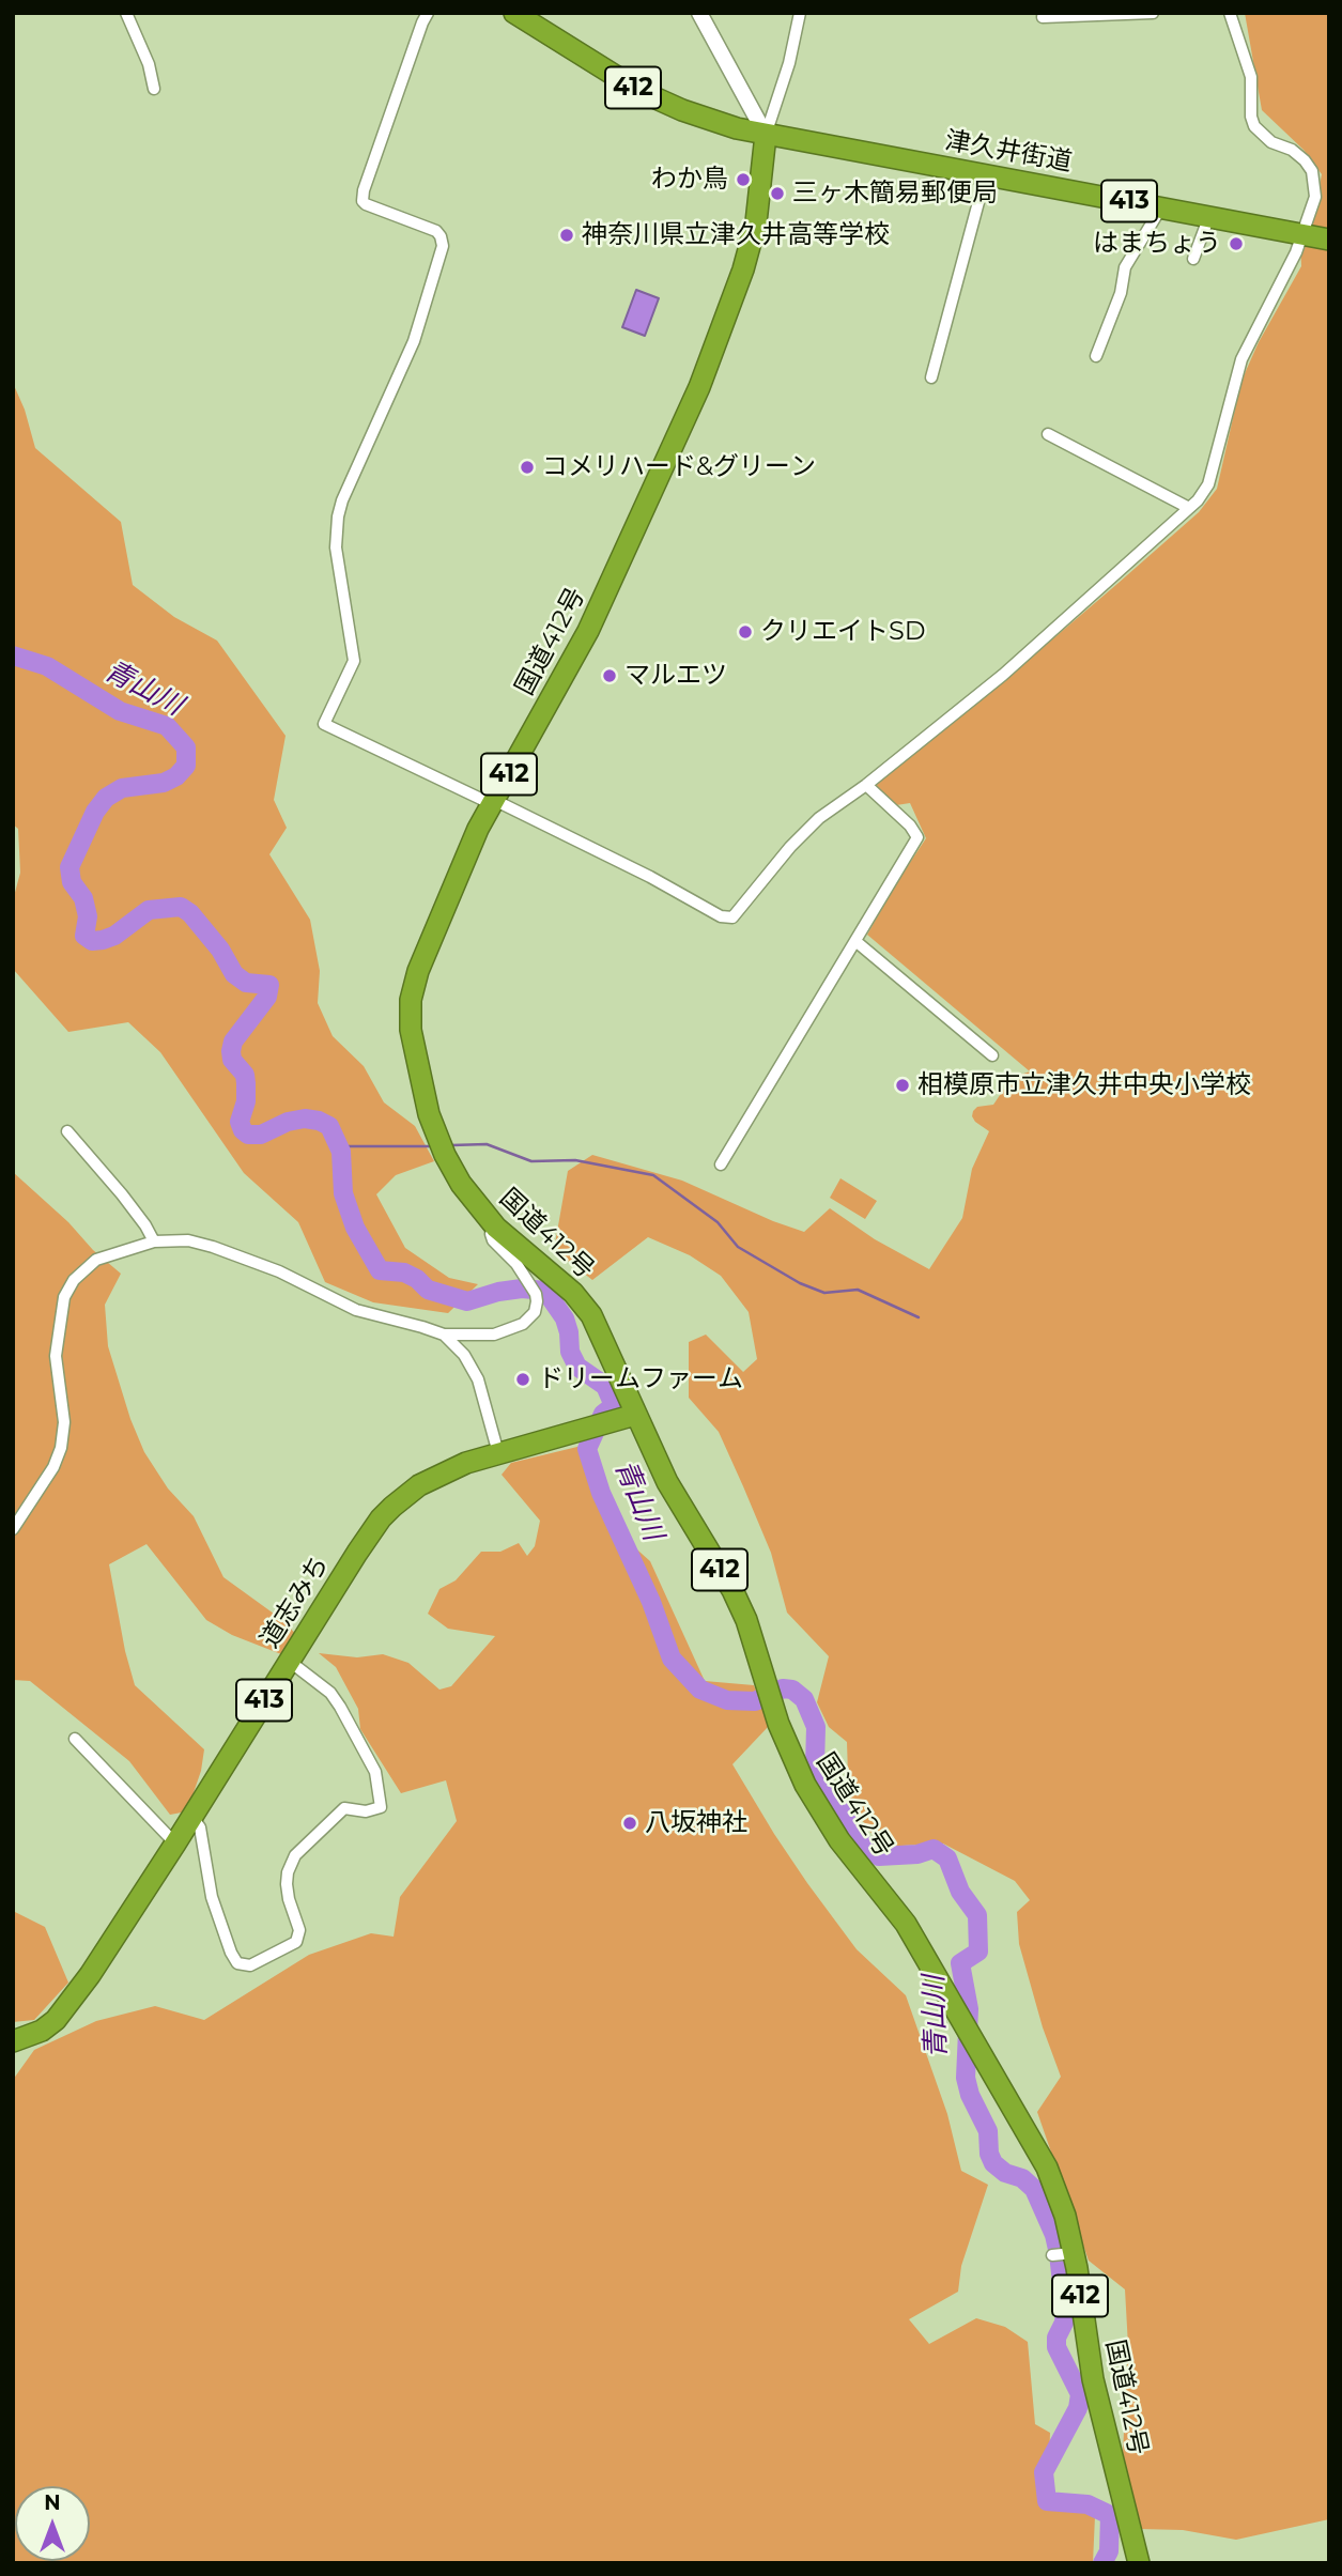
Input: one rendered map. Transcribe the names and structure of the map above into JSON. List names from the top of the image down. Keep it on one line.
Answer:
{"streets":{"highway":["412","津久井街道","413","国道412号","道志みち"]},"crossings":[["412","津久井街道"],["412","国道412号"],["津久井街道","国道412号"],["国道412号","道志みち"]],"water":["青山川"],"places":["わか鳥","三ヶ木簡易郵便局","神奈川県立津久井高等学校","はまちょう","コメリハード&グリーン","クリエイトSD","マルエツ","相模原市立津久井中央小学校","ドリームファーム","八坂神社"],"north":"top"}
